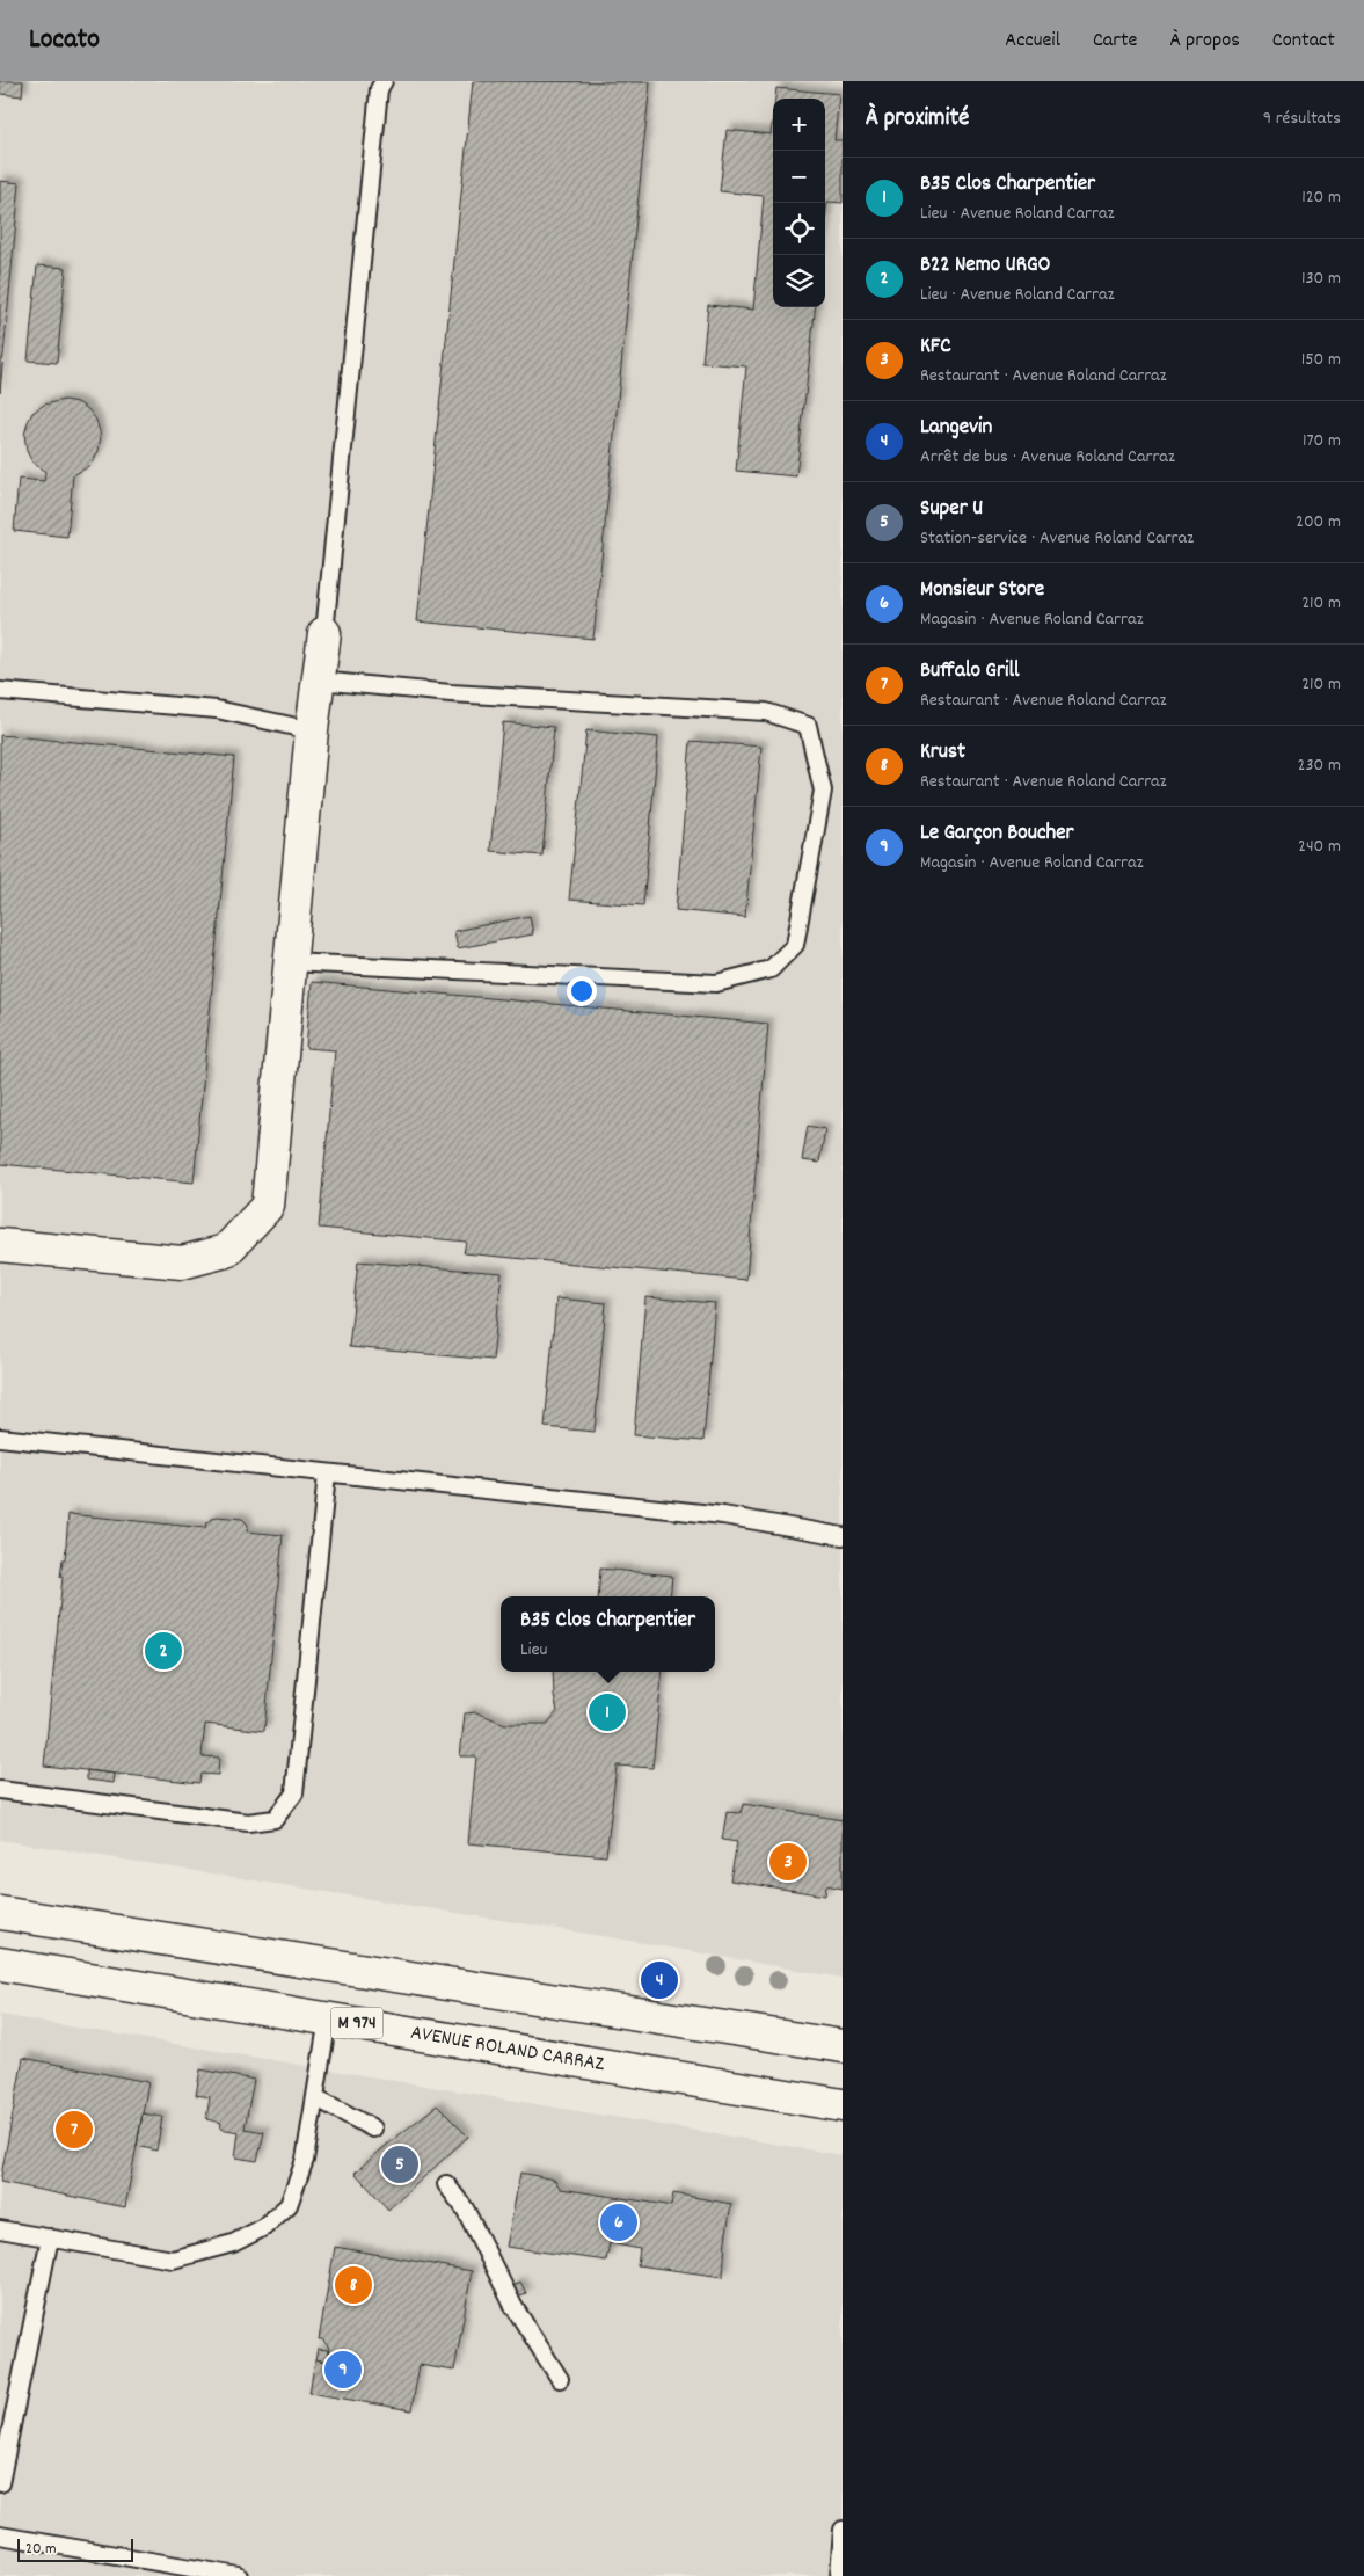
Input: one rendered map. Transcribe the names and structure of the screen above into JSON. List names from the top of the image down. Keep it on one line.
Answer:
{"streets":{"main road":["M 974","AVENUE ROLAND CARRAZ"]},"scale_bar":"20 m","page":{"header":"Locato","nav":["Accueil","Carte","À propos","Contact"],"heading":["À proximité","9 résultats"],"map_buttons":["+","−"],"list":[{"mark":"1","name":"B35 Clos Charpentier","note":"Lieu · Avenue Roland Carraz","value":"120 m"},{"mark":"2","name":"B22 Nemo URGO","note":"Lieu · Avenue Roland Carraz","value":"130 m"},{"mark":"3","name":"KFC","note":"Restaurant · Avenue Roland Carraz","value":"150 m"},{"mark":"4","name":"Langevin","note":"Arrêt de bus · Avenue Roland Carraz","value":"170 m"},{"mark":"5","name":"Super U","note":"Station-service · Avenue Roland Carraz","value":"200 m"},{"mark":"6","name":"Monsieur Store","note":"Magasin · Avenue Roland Carraz","value":"210 m"},{"mark":"7","name":"Buffalo Grill","note":"Restaurant · Avenue Roland Carraz","value":"210 m"},{"mark":"8","name":"Krust","note":"Restaurant · Avenue Roland Carraz","value":"230 m"},{"mark":"9","name":"Le Garçon Boucher","note":"Magasin · Avenue Roland Carraz","value":"240 m"}],"popup":["B35 Clos Charpentier","Lieu"],"pins":["2","1","3","4","7","5","6","8","9"],"scale":"20 m"}}
